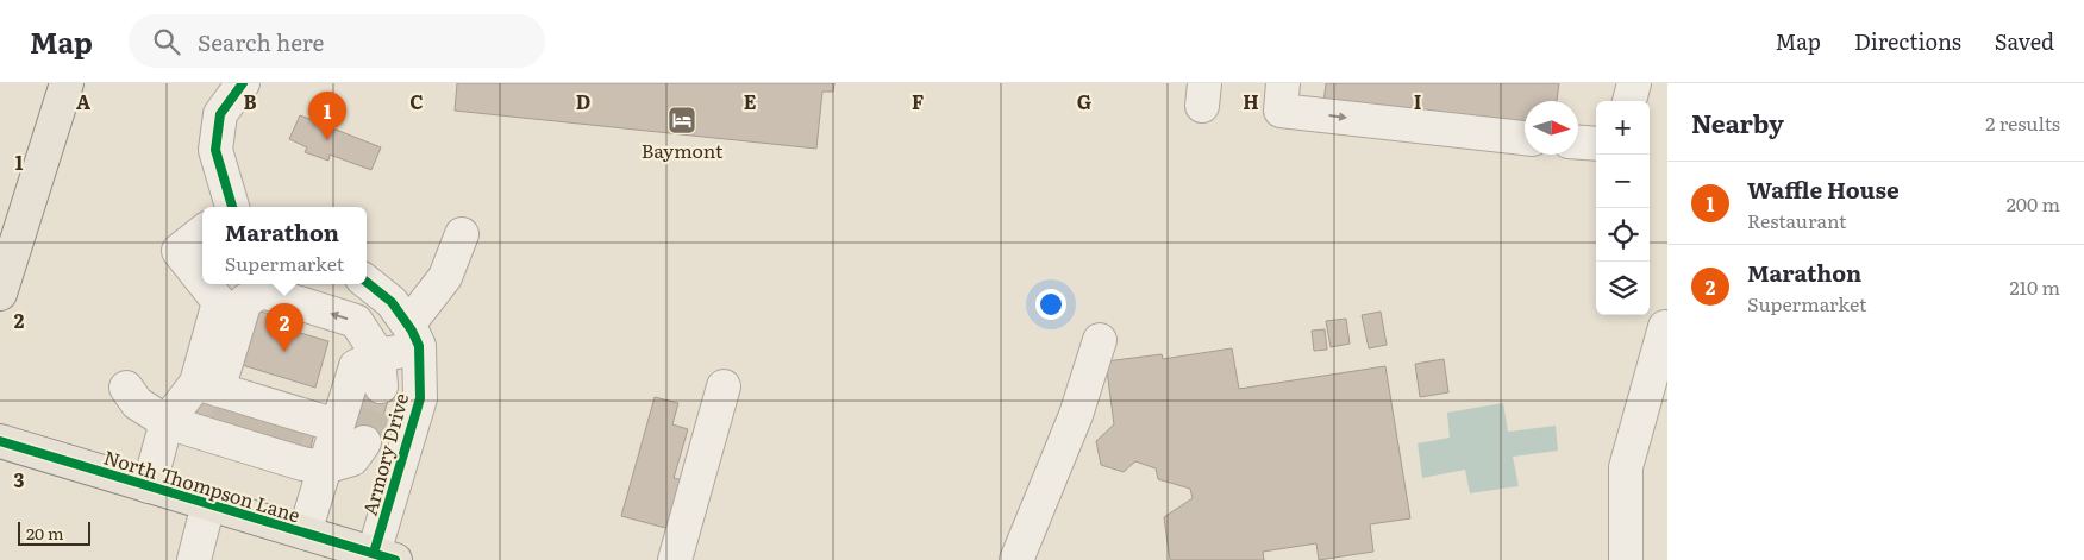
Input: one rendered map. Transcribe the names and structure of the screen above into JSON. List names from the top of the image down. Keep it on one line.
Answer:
{"streets":{"main road":["North Thompson Lane"],"street":["Armory Drive"]},"crossings":[["Armory Drive","North Thompson Lane"]],"places":{"hotel":["Baymont"]},"scale_bar":"20 m","north":"right","page":{"header":"Map","search":"Search here","nav":["Map","Directions","Saved"],"heading":["Nearby","2 results"],"pins":["1","2"],"map_buttons":["+","−"],"list":[{"mark":"1","name":"Waffle House","note":"Restaurant","value":"200 m"},{"mark":"2","name":"Marathon","note":"Supermarket","value":"210 m"}],"popup":["Marathon","Supermarket"],"scale":"20 m"},"grid":{"columns":["A","B","C","D","E","F","G","H","I"],"rows":["1","2","3"]}}
